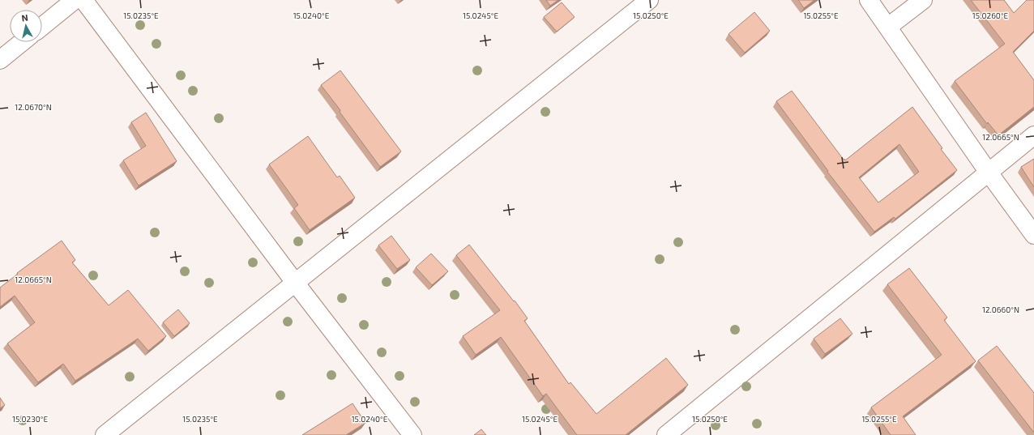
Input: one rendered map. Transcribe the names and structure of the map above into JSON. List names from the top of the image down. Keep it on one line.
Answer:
{"north":"top","coordinates":["15.0235°E","15.0240°E","15.0245°E","15.0250°E","15.0255°E","15.0260°E","12.0670°N","12.0665°N","12.0660°N","15.0230°E"]}
